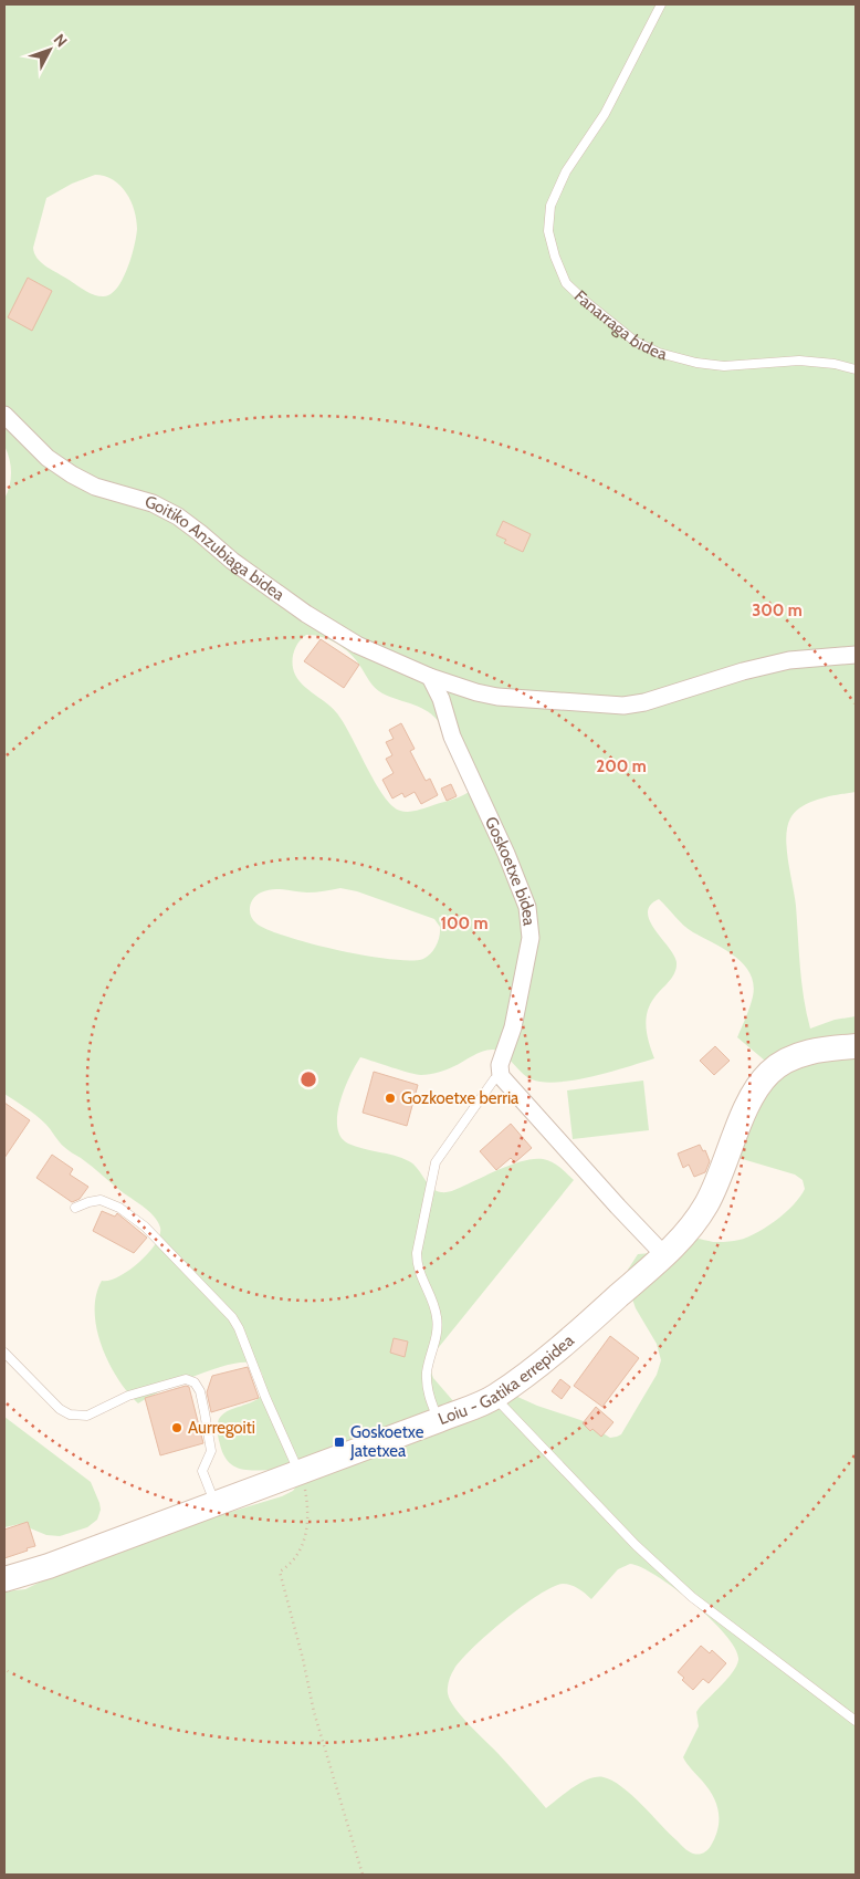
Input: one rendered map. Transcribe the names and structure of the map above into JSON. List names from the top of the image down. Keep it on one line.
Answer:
{"streets":{"street":["Goitiko Anzubiaga bidea","Goskoetxe bidea","Loiu - Gatika errepidea"],"lane":["Fanarraga bidea"]},"crossings":[["Goitiko Anzubiaga bidea","Goskoetxe bidea"]],"places":{"other":["Gozkoetxe berria","Aurregoiti"],"transit":["Goskoetxe Jatetxea"]},"north":"top right","rings":["300 m","200 m","100 m"]}
